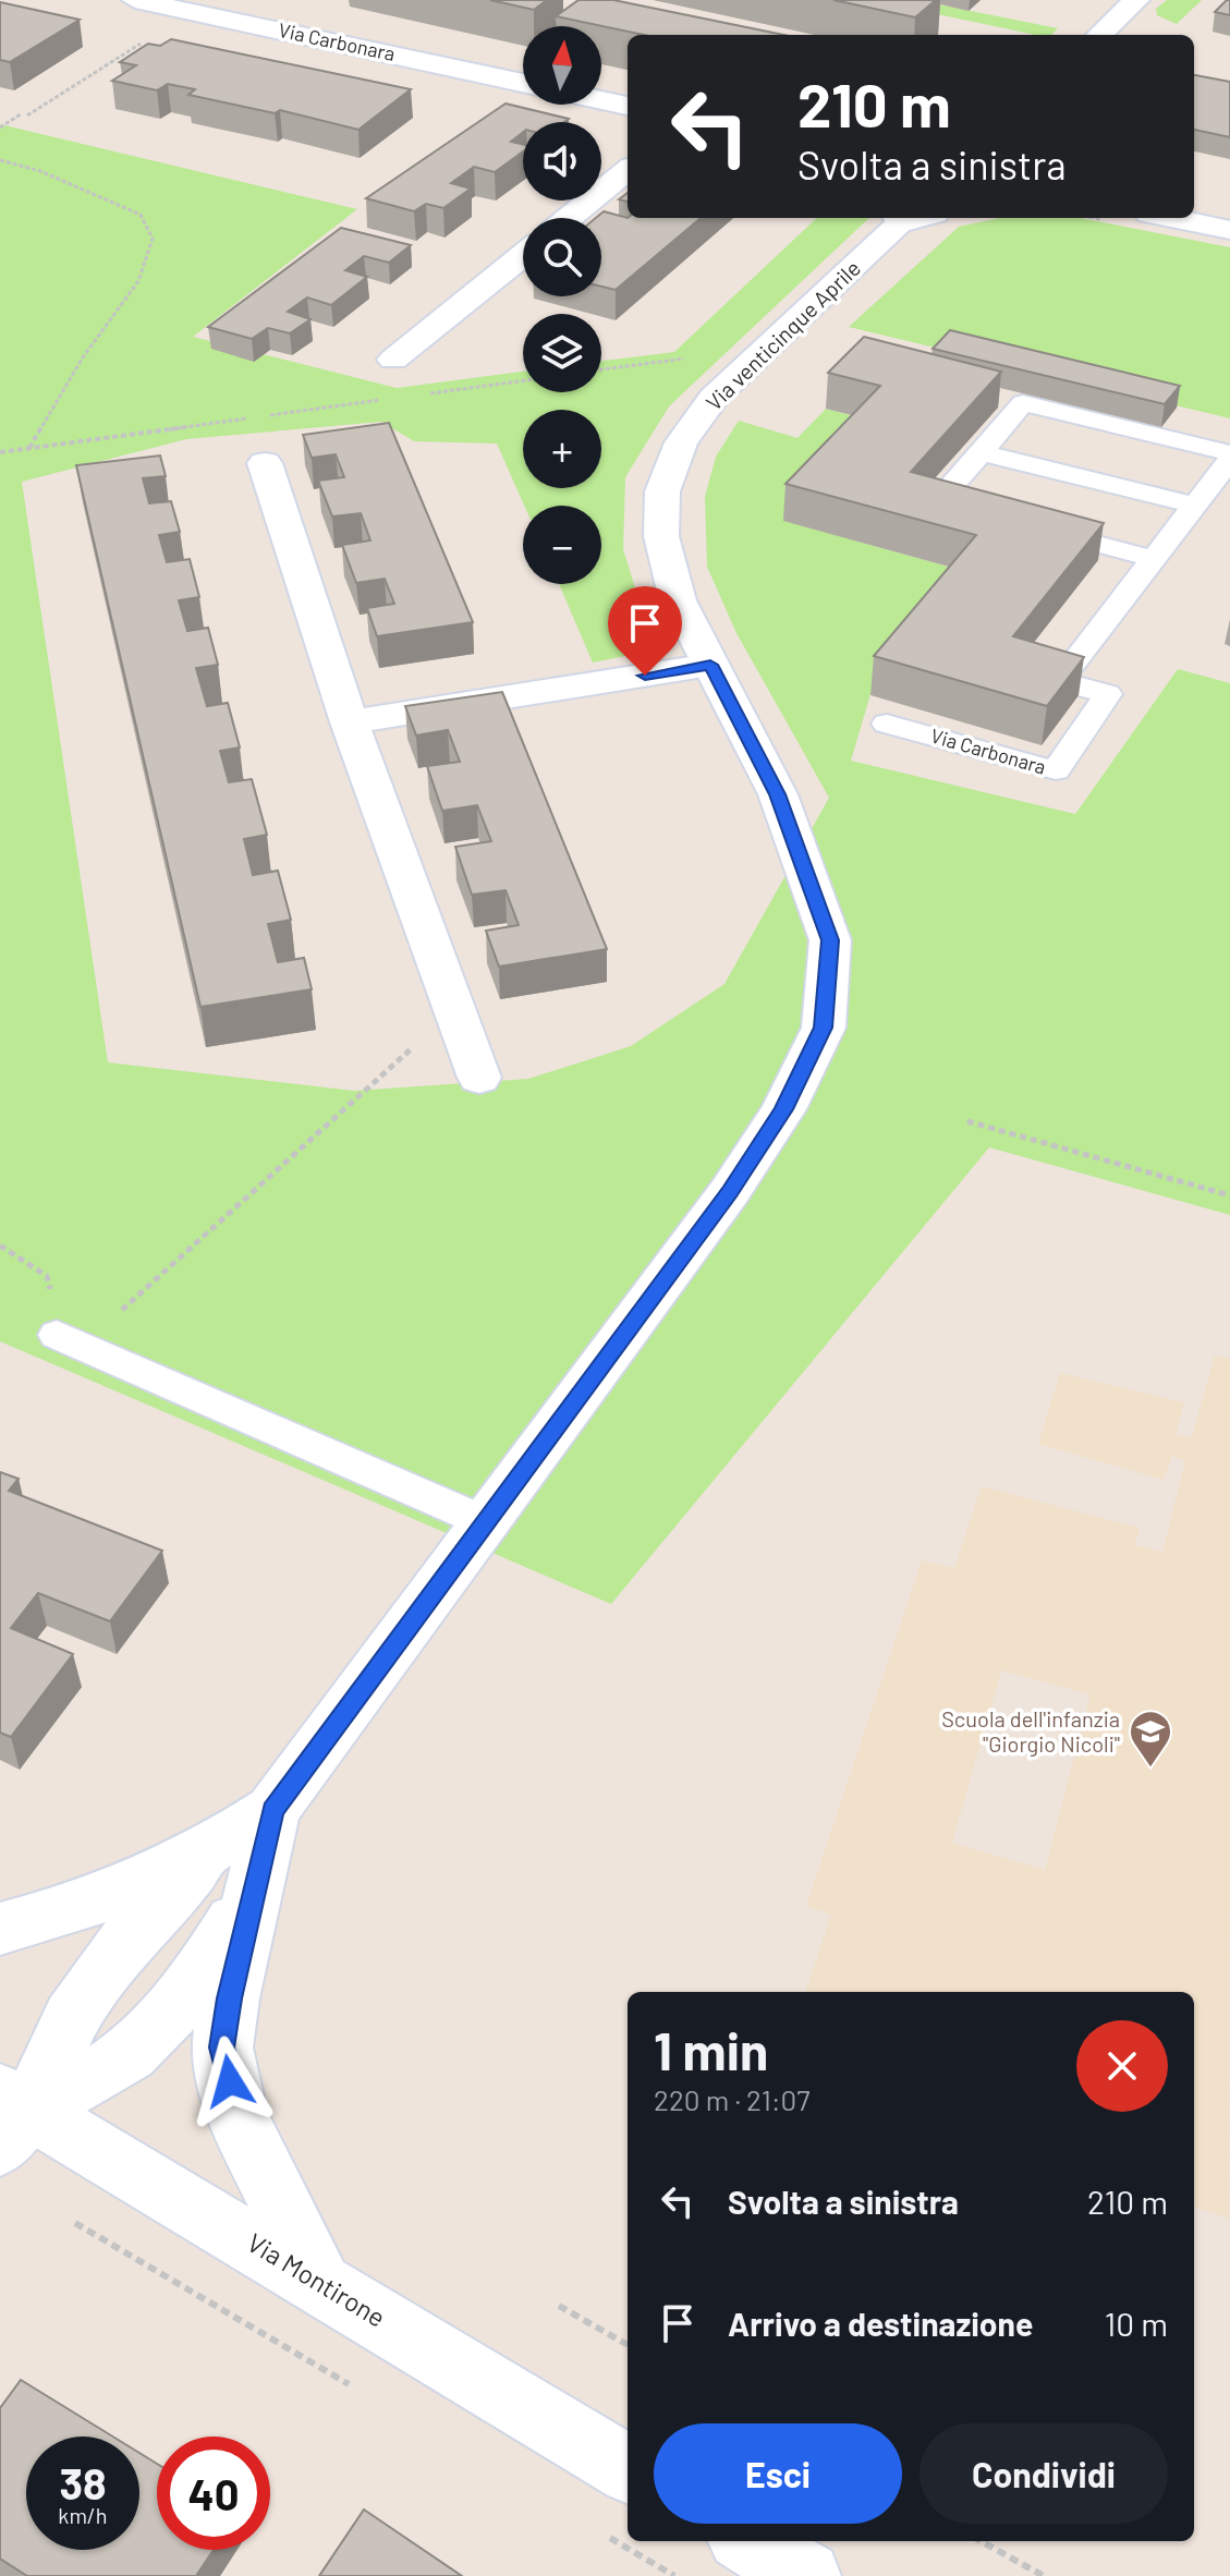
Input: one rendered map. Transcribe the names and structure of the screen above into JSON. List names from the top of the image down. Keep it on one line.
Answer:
{"streets":{"street":["Via Carbonara","Via venticinque Aprile","Via Montirone"]},"crossings":[["Via venticinque Aprile","Via Montirone"]],"places":{"school or university":["Scuola dell'infanzia \"Giorgio Nicoli\""]},"north":"top","page":{"map_buttons":["+","−"],"turn":["210 m","Svolta a sinistra"],"heading":["1 min","220 m · 21:07"],"list":[{"name":"Svolta a sinistra","value":"210 m"},{"name":"Arrivo a destinazione","value":"10 m"}],"buttons":["Esci","Condividi"],"speed":"38 km/h","limit":"40"}}
